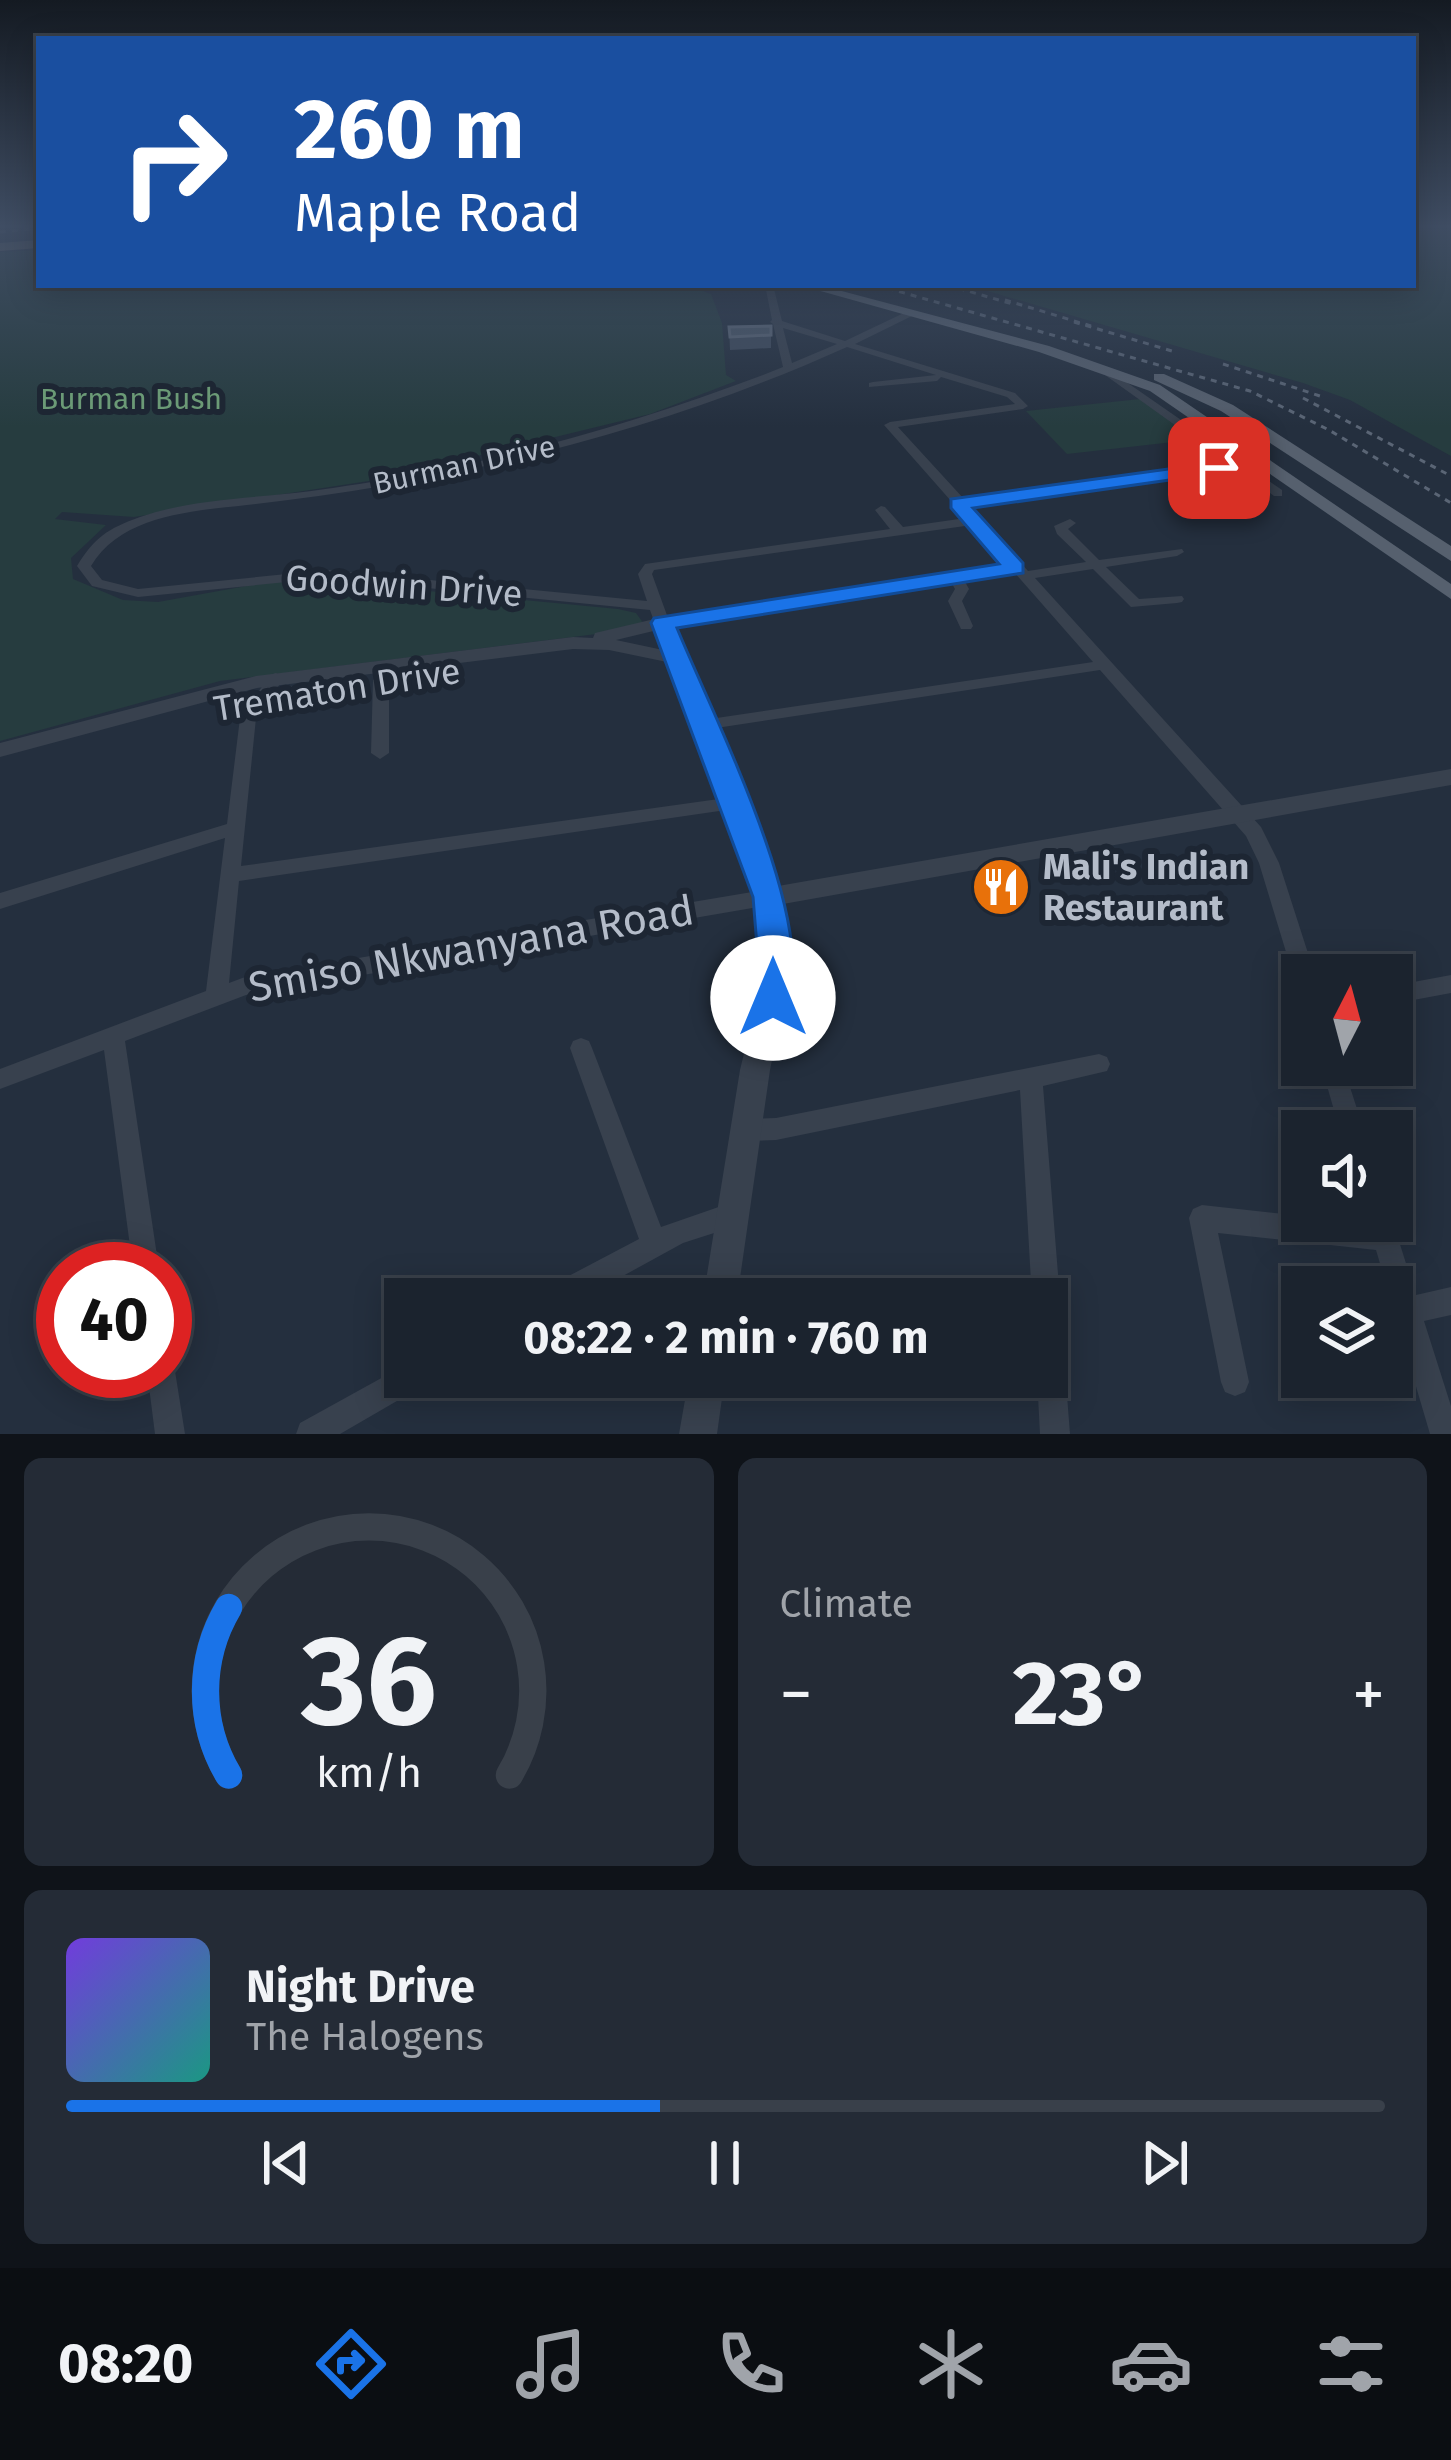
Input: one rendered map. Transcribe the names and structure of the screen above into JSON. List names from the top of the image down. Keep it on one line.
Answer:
{"streets":{"street":["Burman Drive","Goodwin Drive","Trematon Drive","Smiso Nkwanyana Road"]},"crossings":[["Burman Drive","Goodwin Drive"]],"parks":["Burman Bush"],"places":{"restaurant":["Mali's Indian Restaurant"]},"north":"top","page":{"turn":["260 m","Maple Road"],"limit":"40","trip":"08:22 · 2 min · 760 m","tile":"Climate","heat":["−","23°","+"],"song":["Night Drive","The Halogens"],"tabs":"08:20","gauge":["36","km/h"]}}
